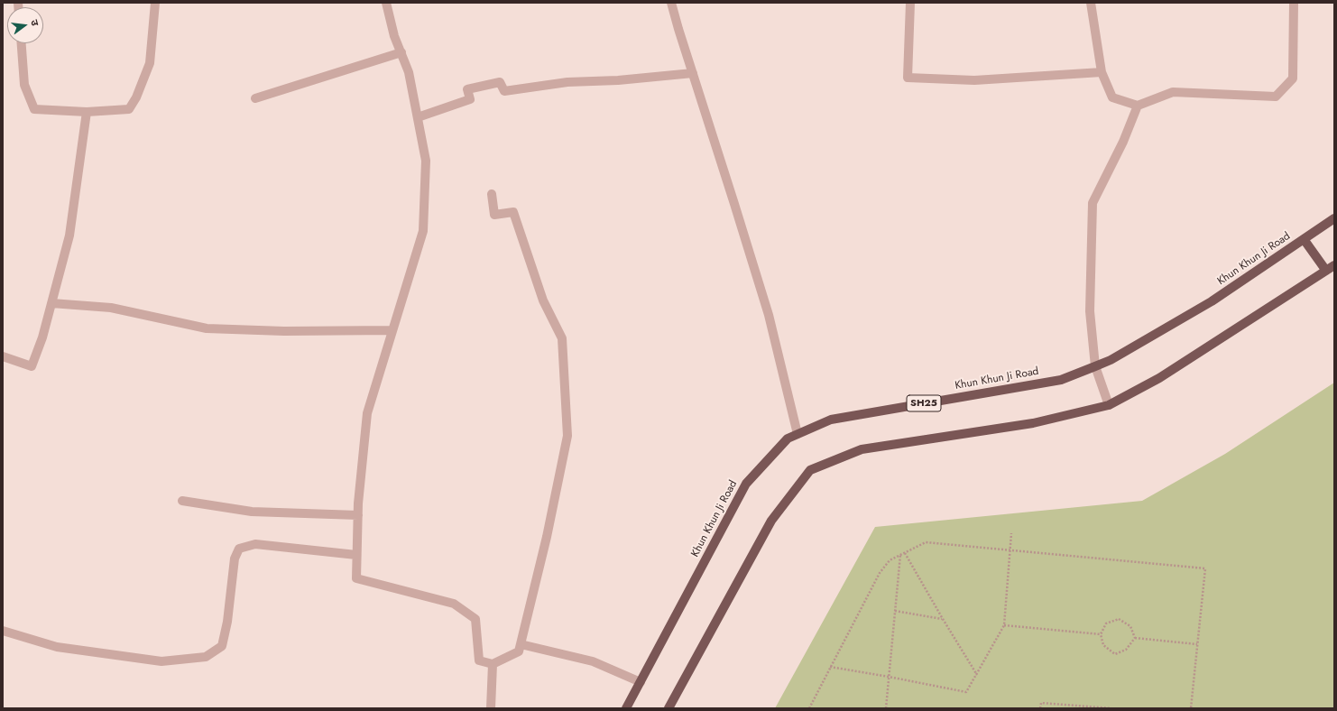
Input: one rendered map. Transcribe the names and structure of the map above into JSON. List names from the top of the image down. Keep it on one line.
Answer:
{"streets":{"main road":["Khun Khun Ji Road","SH25"]},"north":"right"}
